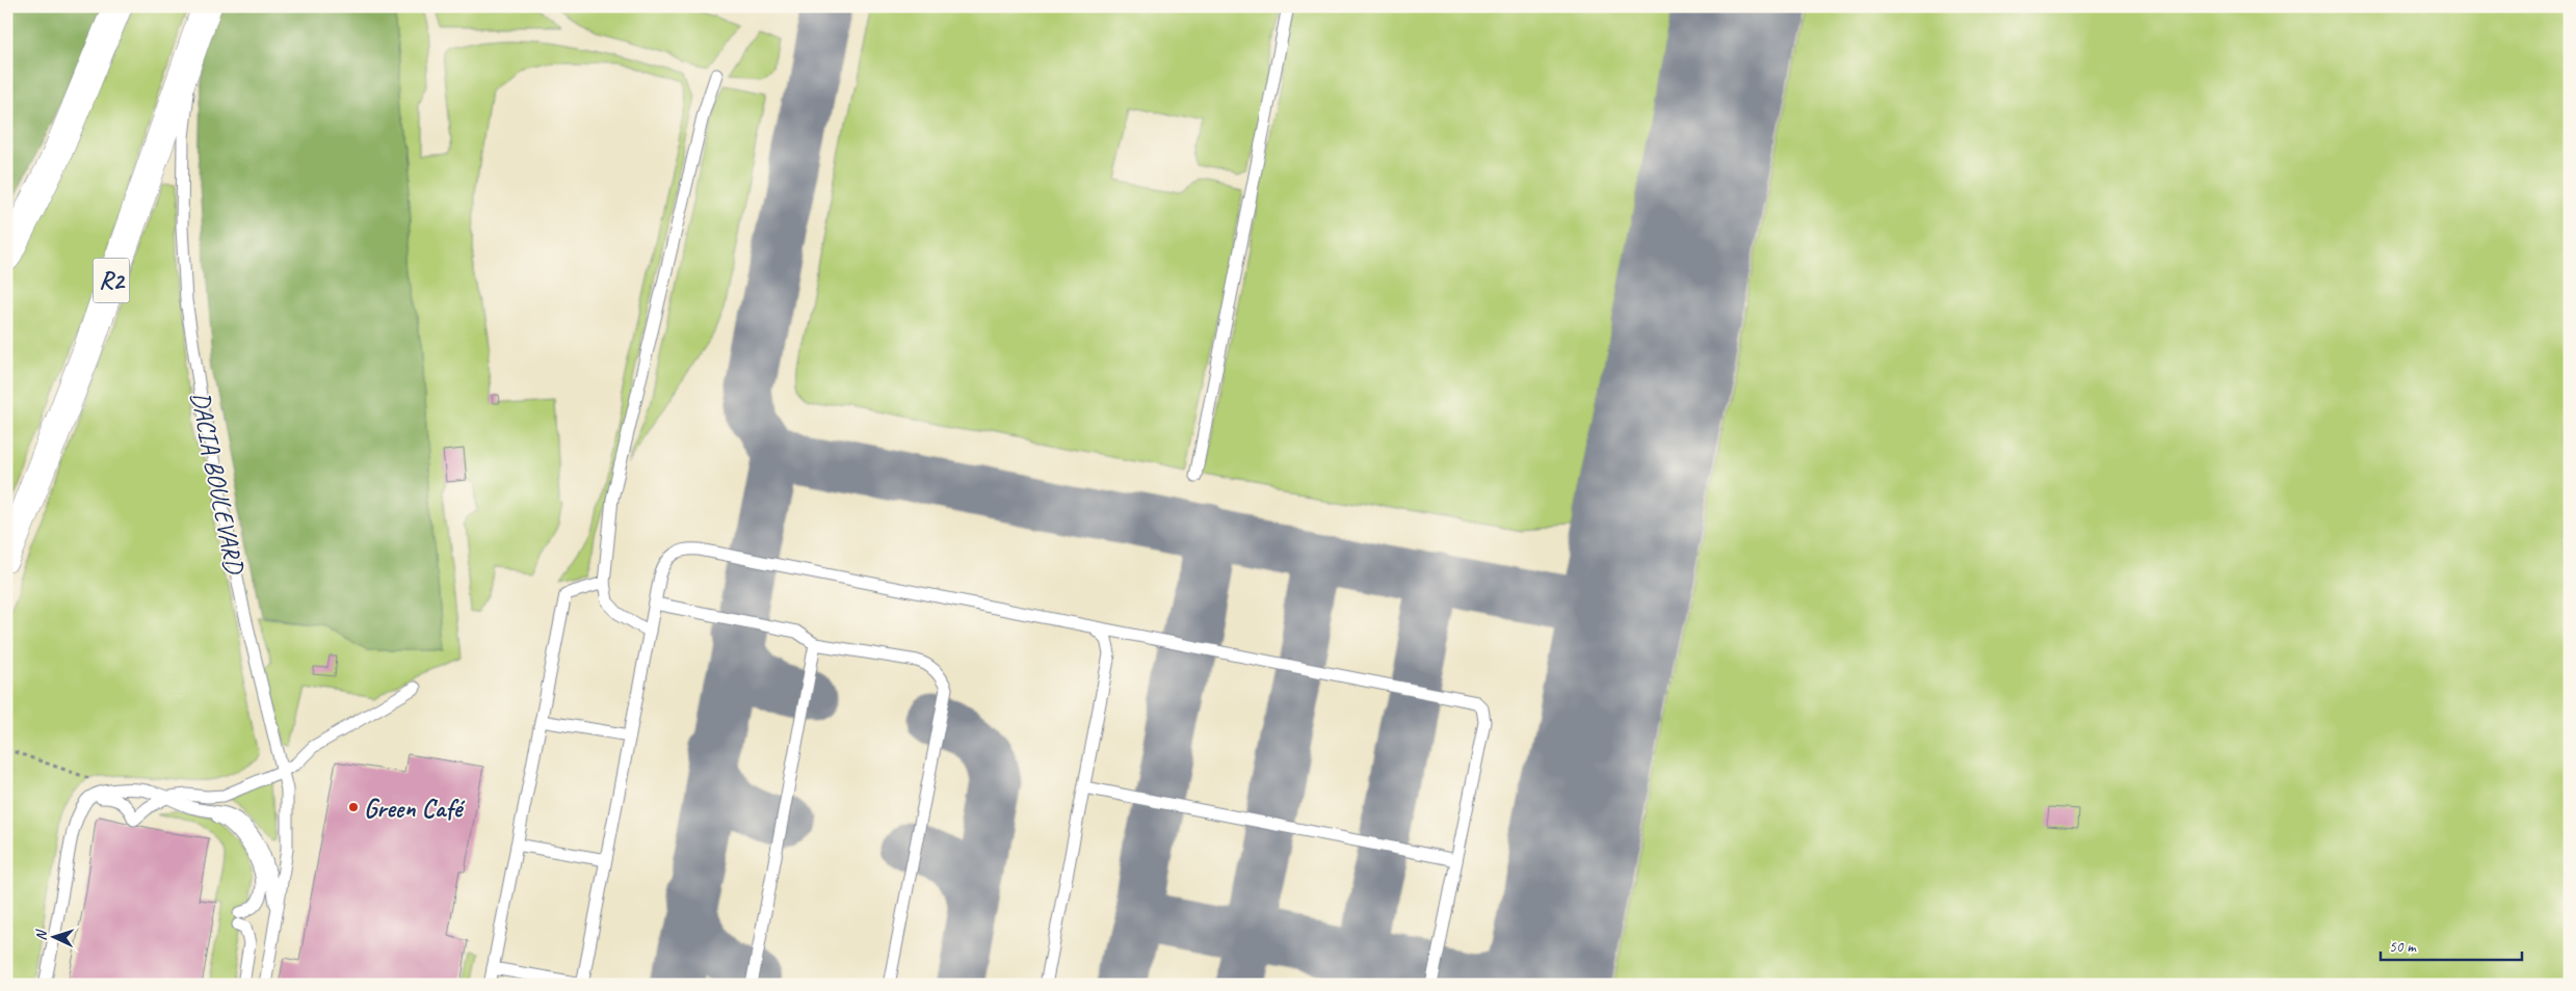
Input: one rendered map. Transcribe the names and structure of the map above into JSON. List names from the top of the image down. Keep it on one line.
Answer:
{"streets":{"main road":["R2","DACIA BOULEVARD"]},"places":["Green Café"],"scale_bar":"50 m","north":"left"}
